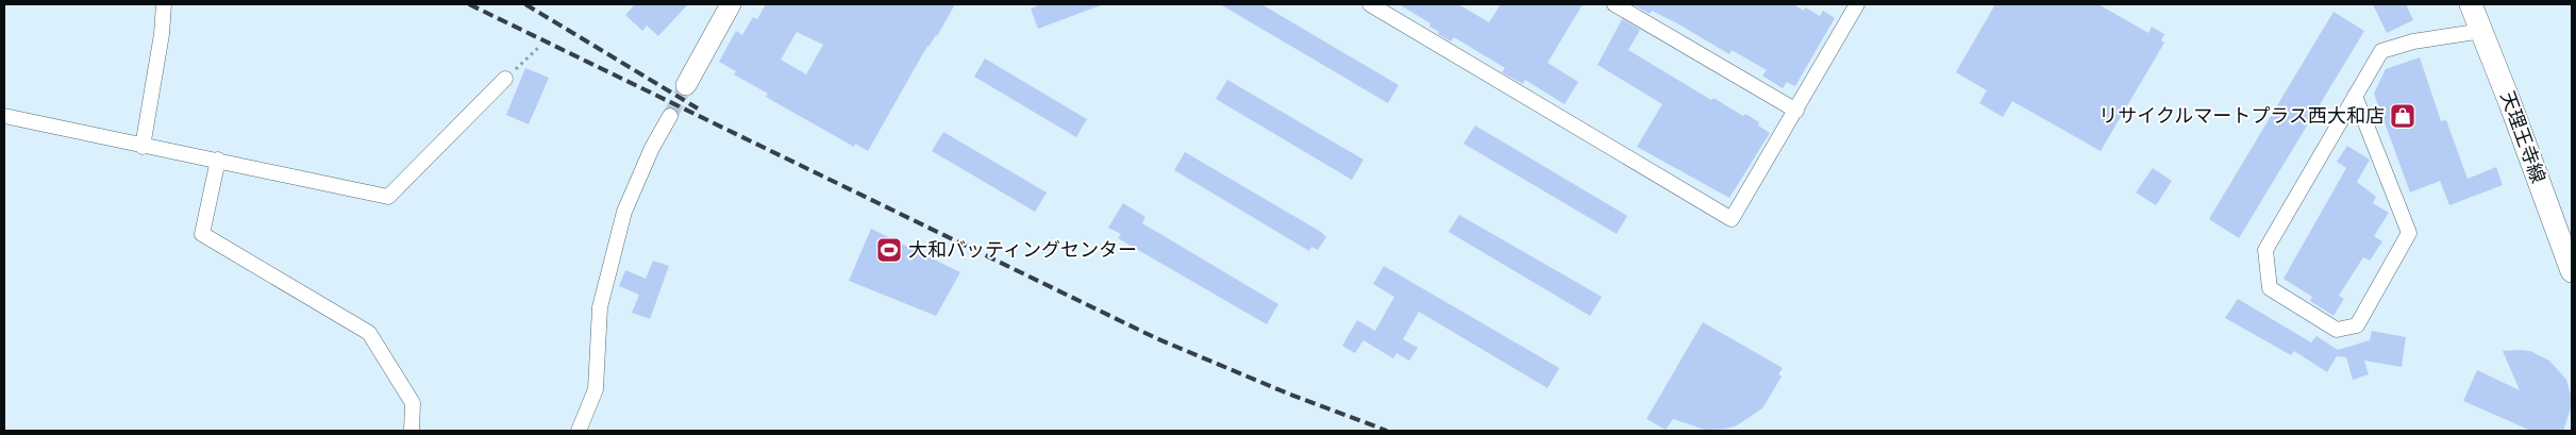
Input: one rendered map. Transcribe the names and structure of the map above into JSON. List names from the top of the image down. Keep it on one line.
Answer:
{"streets":{"main road":["天理王寺線"]},"places":{"shop":["リサイクルマートプラス西大和店"],"sports":["大和バッティングセンター"]}}
